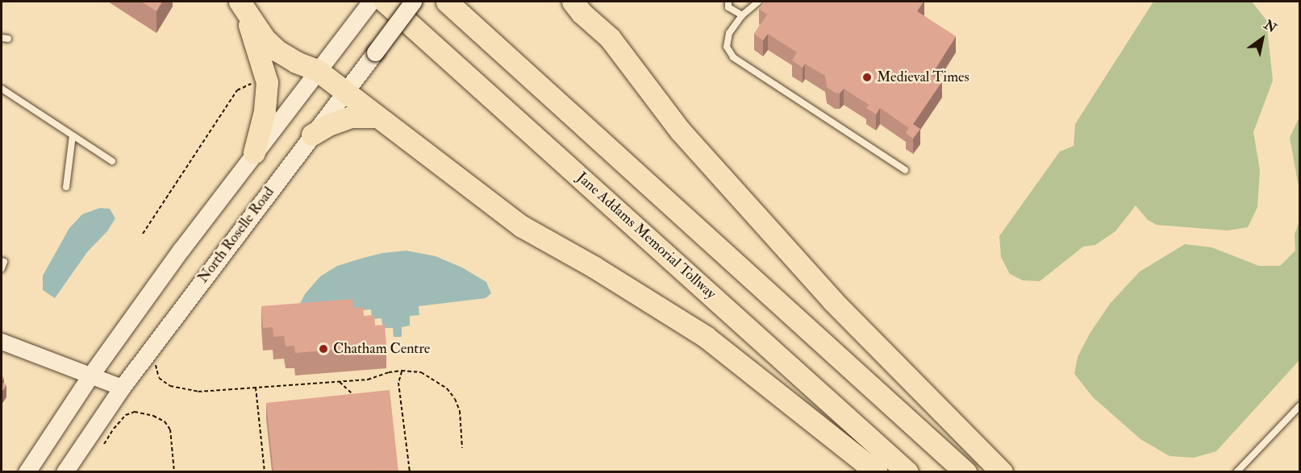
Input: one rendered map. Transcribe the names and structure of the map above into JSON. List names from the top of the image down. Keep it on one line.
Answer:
{"streets":{"highway":["Jane Addams Memorial Tollway"],"main road":["North Roselle Road"]},"places":["Medieval Times","Chatham Centre"],"north":"top right"}
